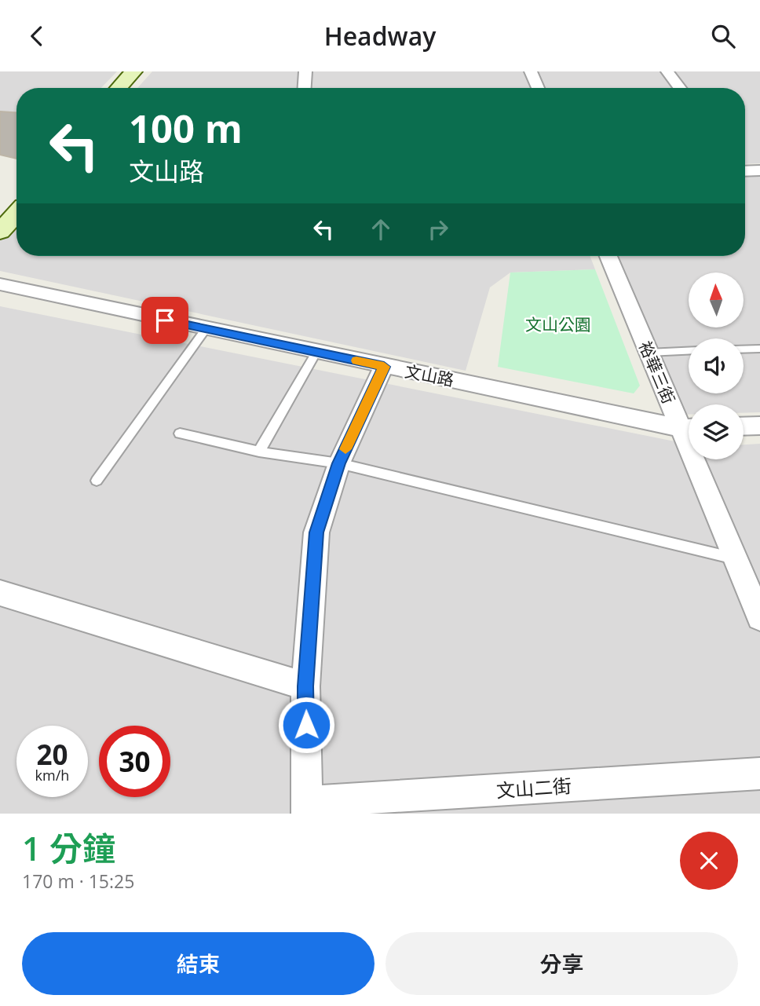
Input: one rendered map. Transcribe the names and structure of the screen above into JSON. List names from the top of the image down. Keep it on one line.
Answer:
{"streets":{"street":["裕華三街","文山路","文山二街"]},"parks":["文山公園"],"north":"top","page":{"header":"Headway","turn":["100 m","文山路"],"speed":"20 km/h","limit":"30","heading":["1 分鐘","170 m · 15:25"],"buttons":["結束","分享"]}}
